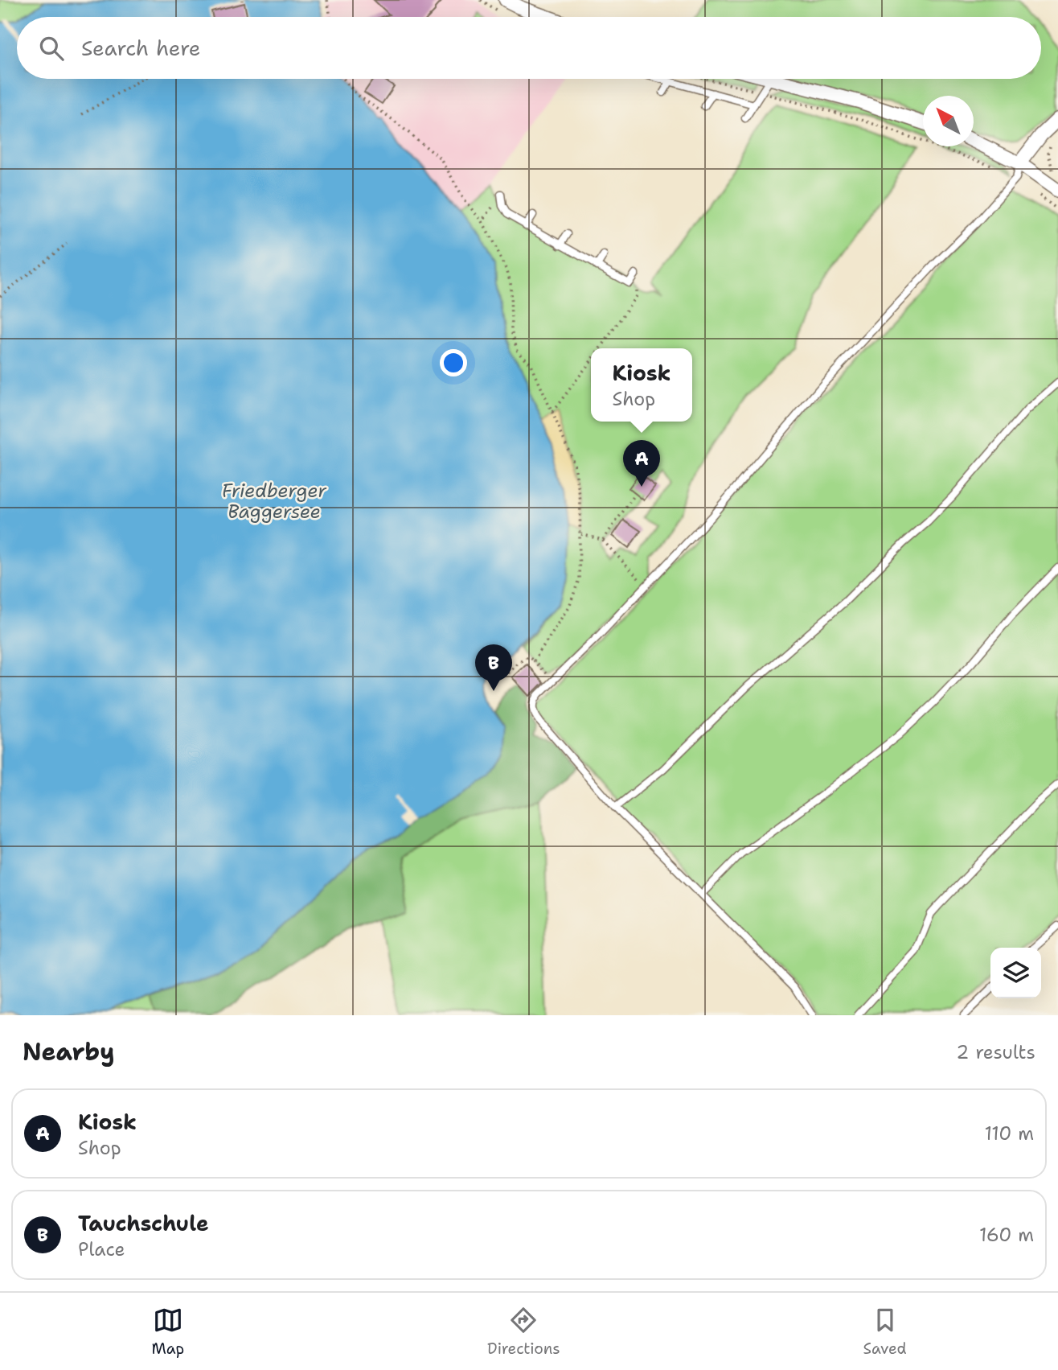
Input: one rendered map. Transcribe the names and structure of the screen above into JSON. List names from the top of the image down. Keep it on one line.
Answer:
{"water":["Friedberger Baggersee"],"north":"top left","page":{"search":"Search here","popup":["Kiosk","Shop"],"pins":["A","B"],"heading":["Nearby","2 results"],"list":[{"mark":"A","name":"Kiosk","note":"Shop","value":"110 m"},{"mark":"B","name":"Tauchschule","note":"Place","value":"160 m"}],"nav":["Map","Directions","Saved"]}}
